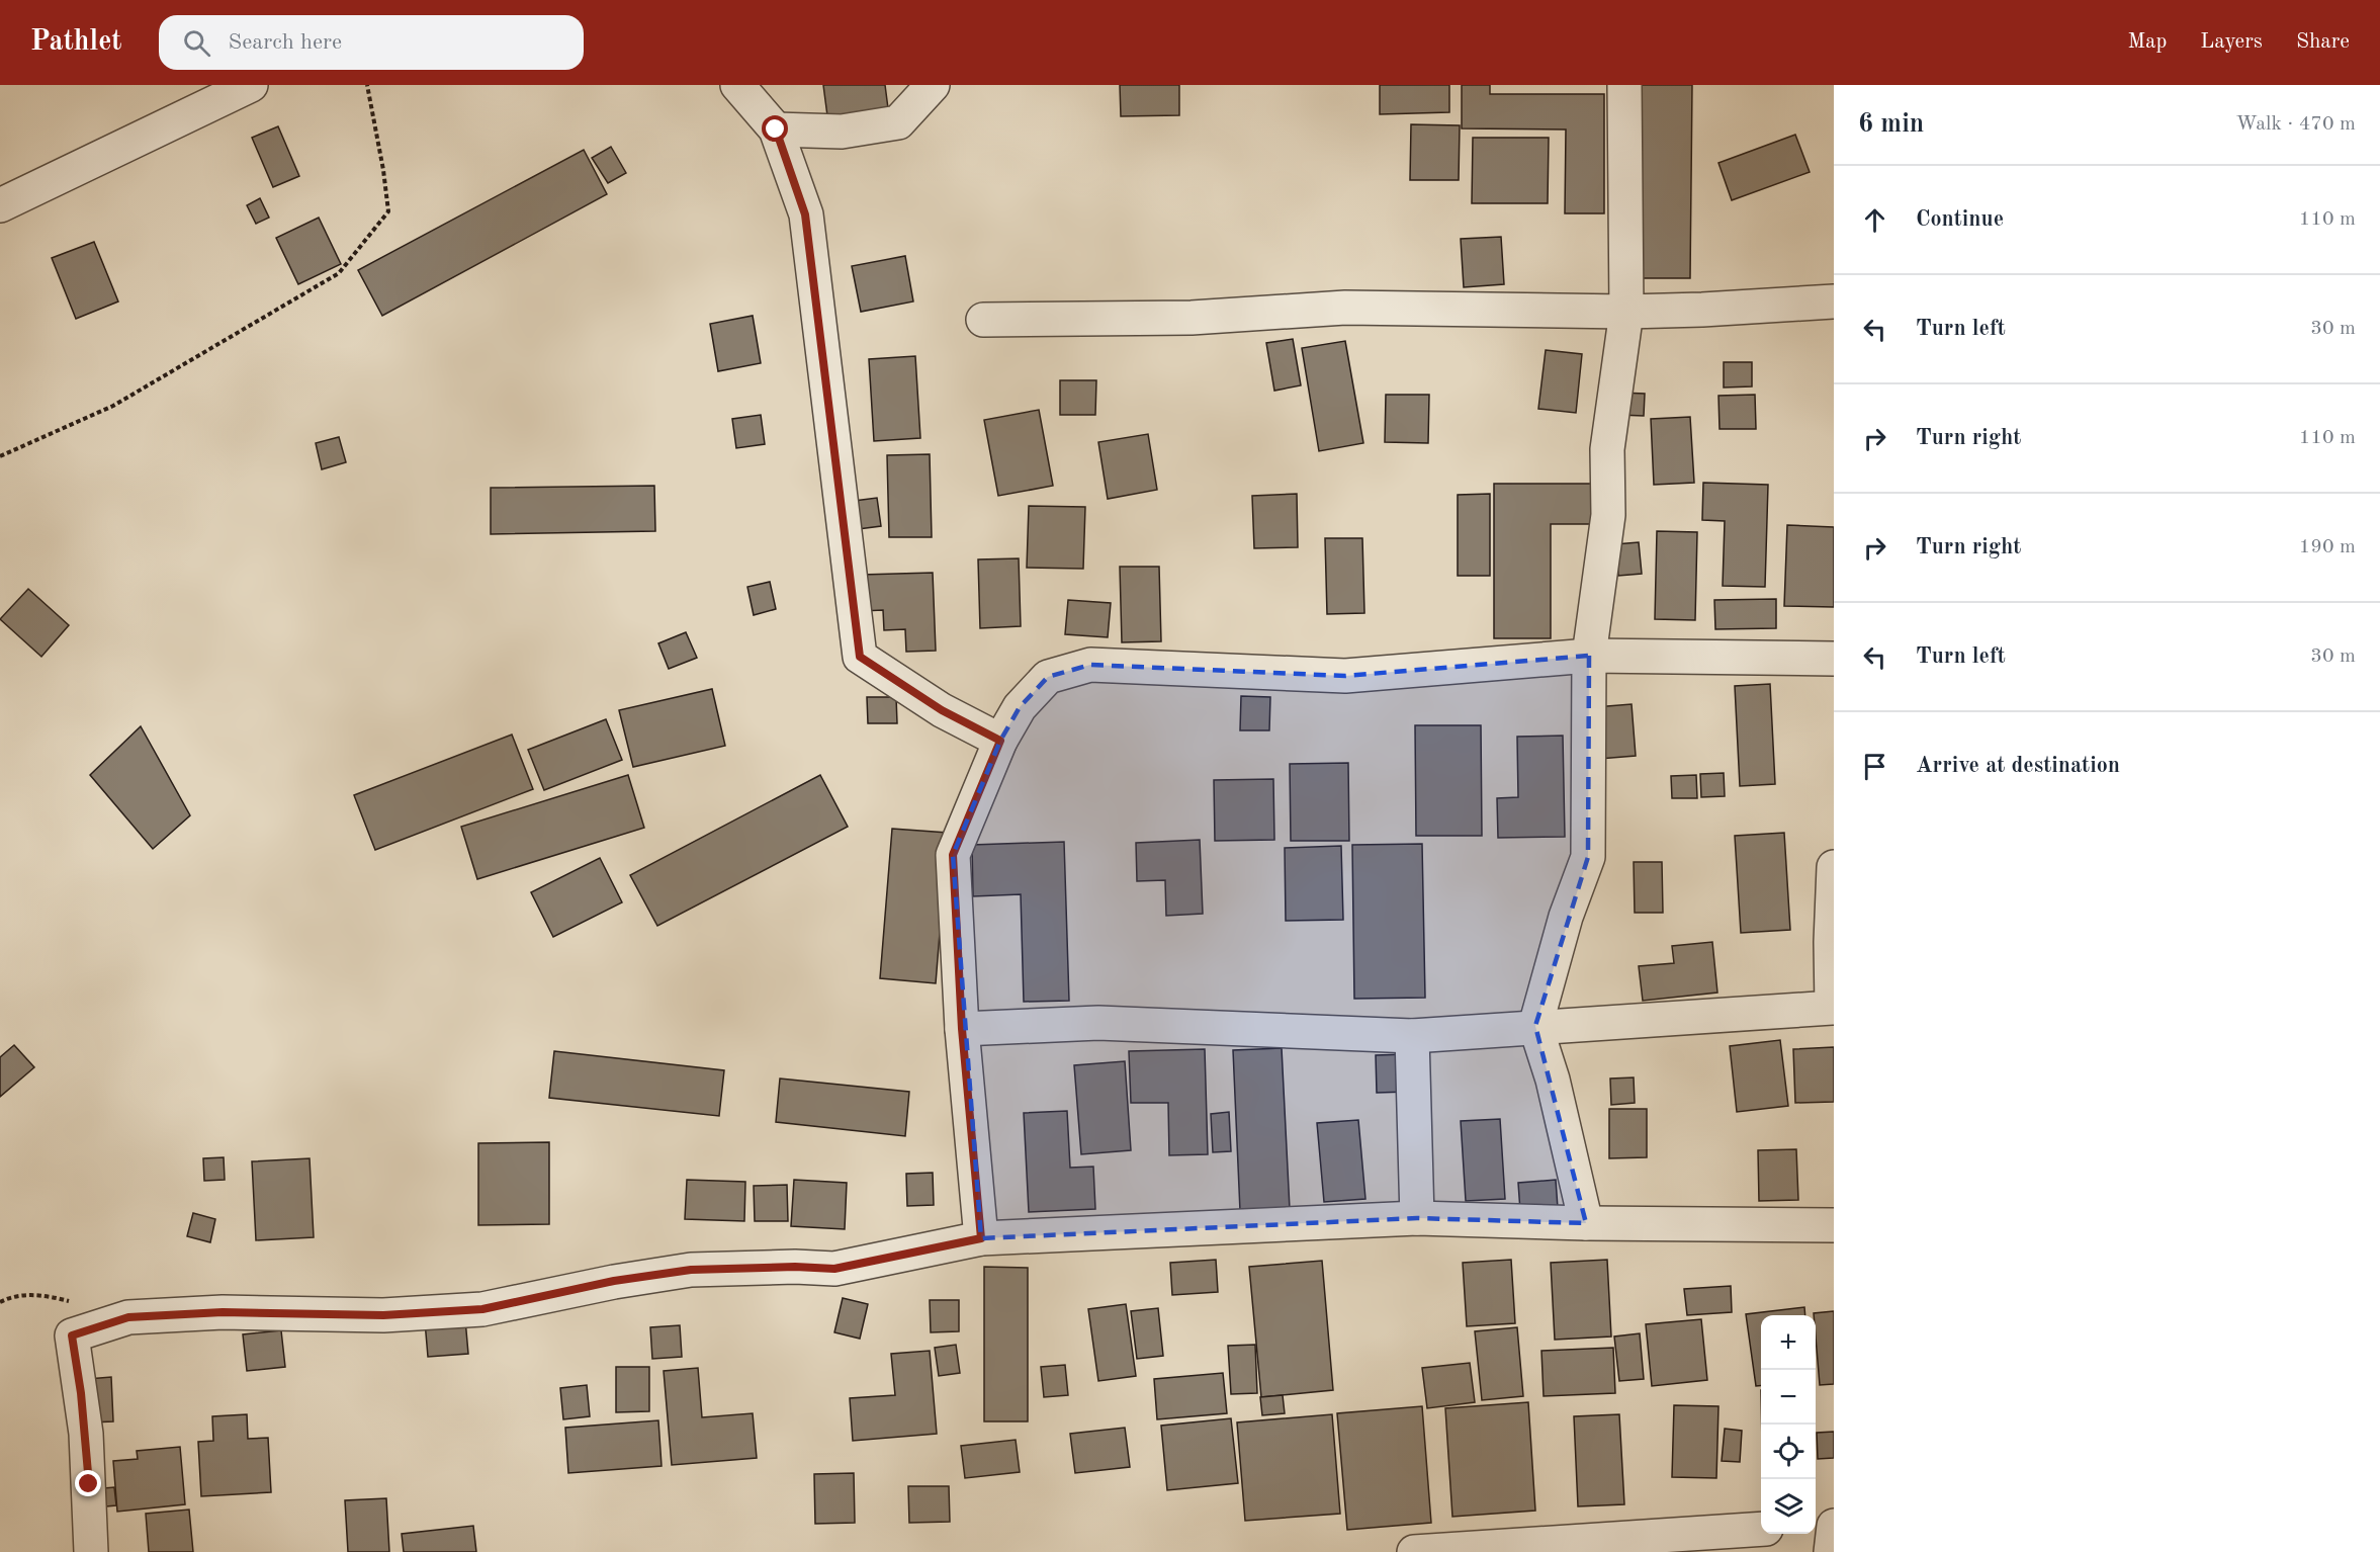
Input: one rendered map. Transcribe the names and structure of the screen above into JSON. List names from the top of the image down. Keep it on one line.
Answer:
{"page":{"header":"Pathlet","search":"Search here","nav":["Map","Layers","Share"],"heading":["6 min","Walk · 470 m"],"list":[["Continue","110 m"],["Turn left","30 m"],["Turn right","110 m"],["Turn right","190 m"],["Turn left","30 m"],"Arrive at destination"],"map_buttons":["+","−"]}}
